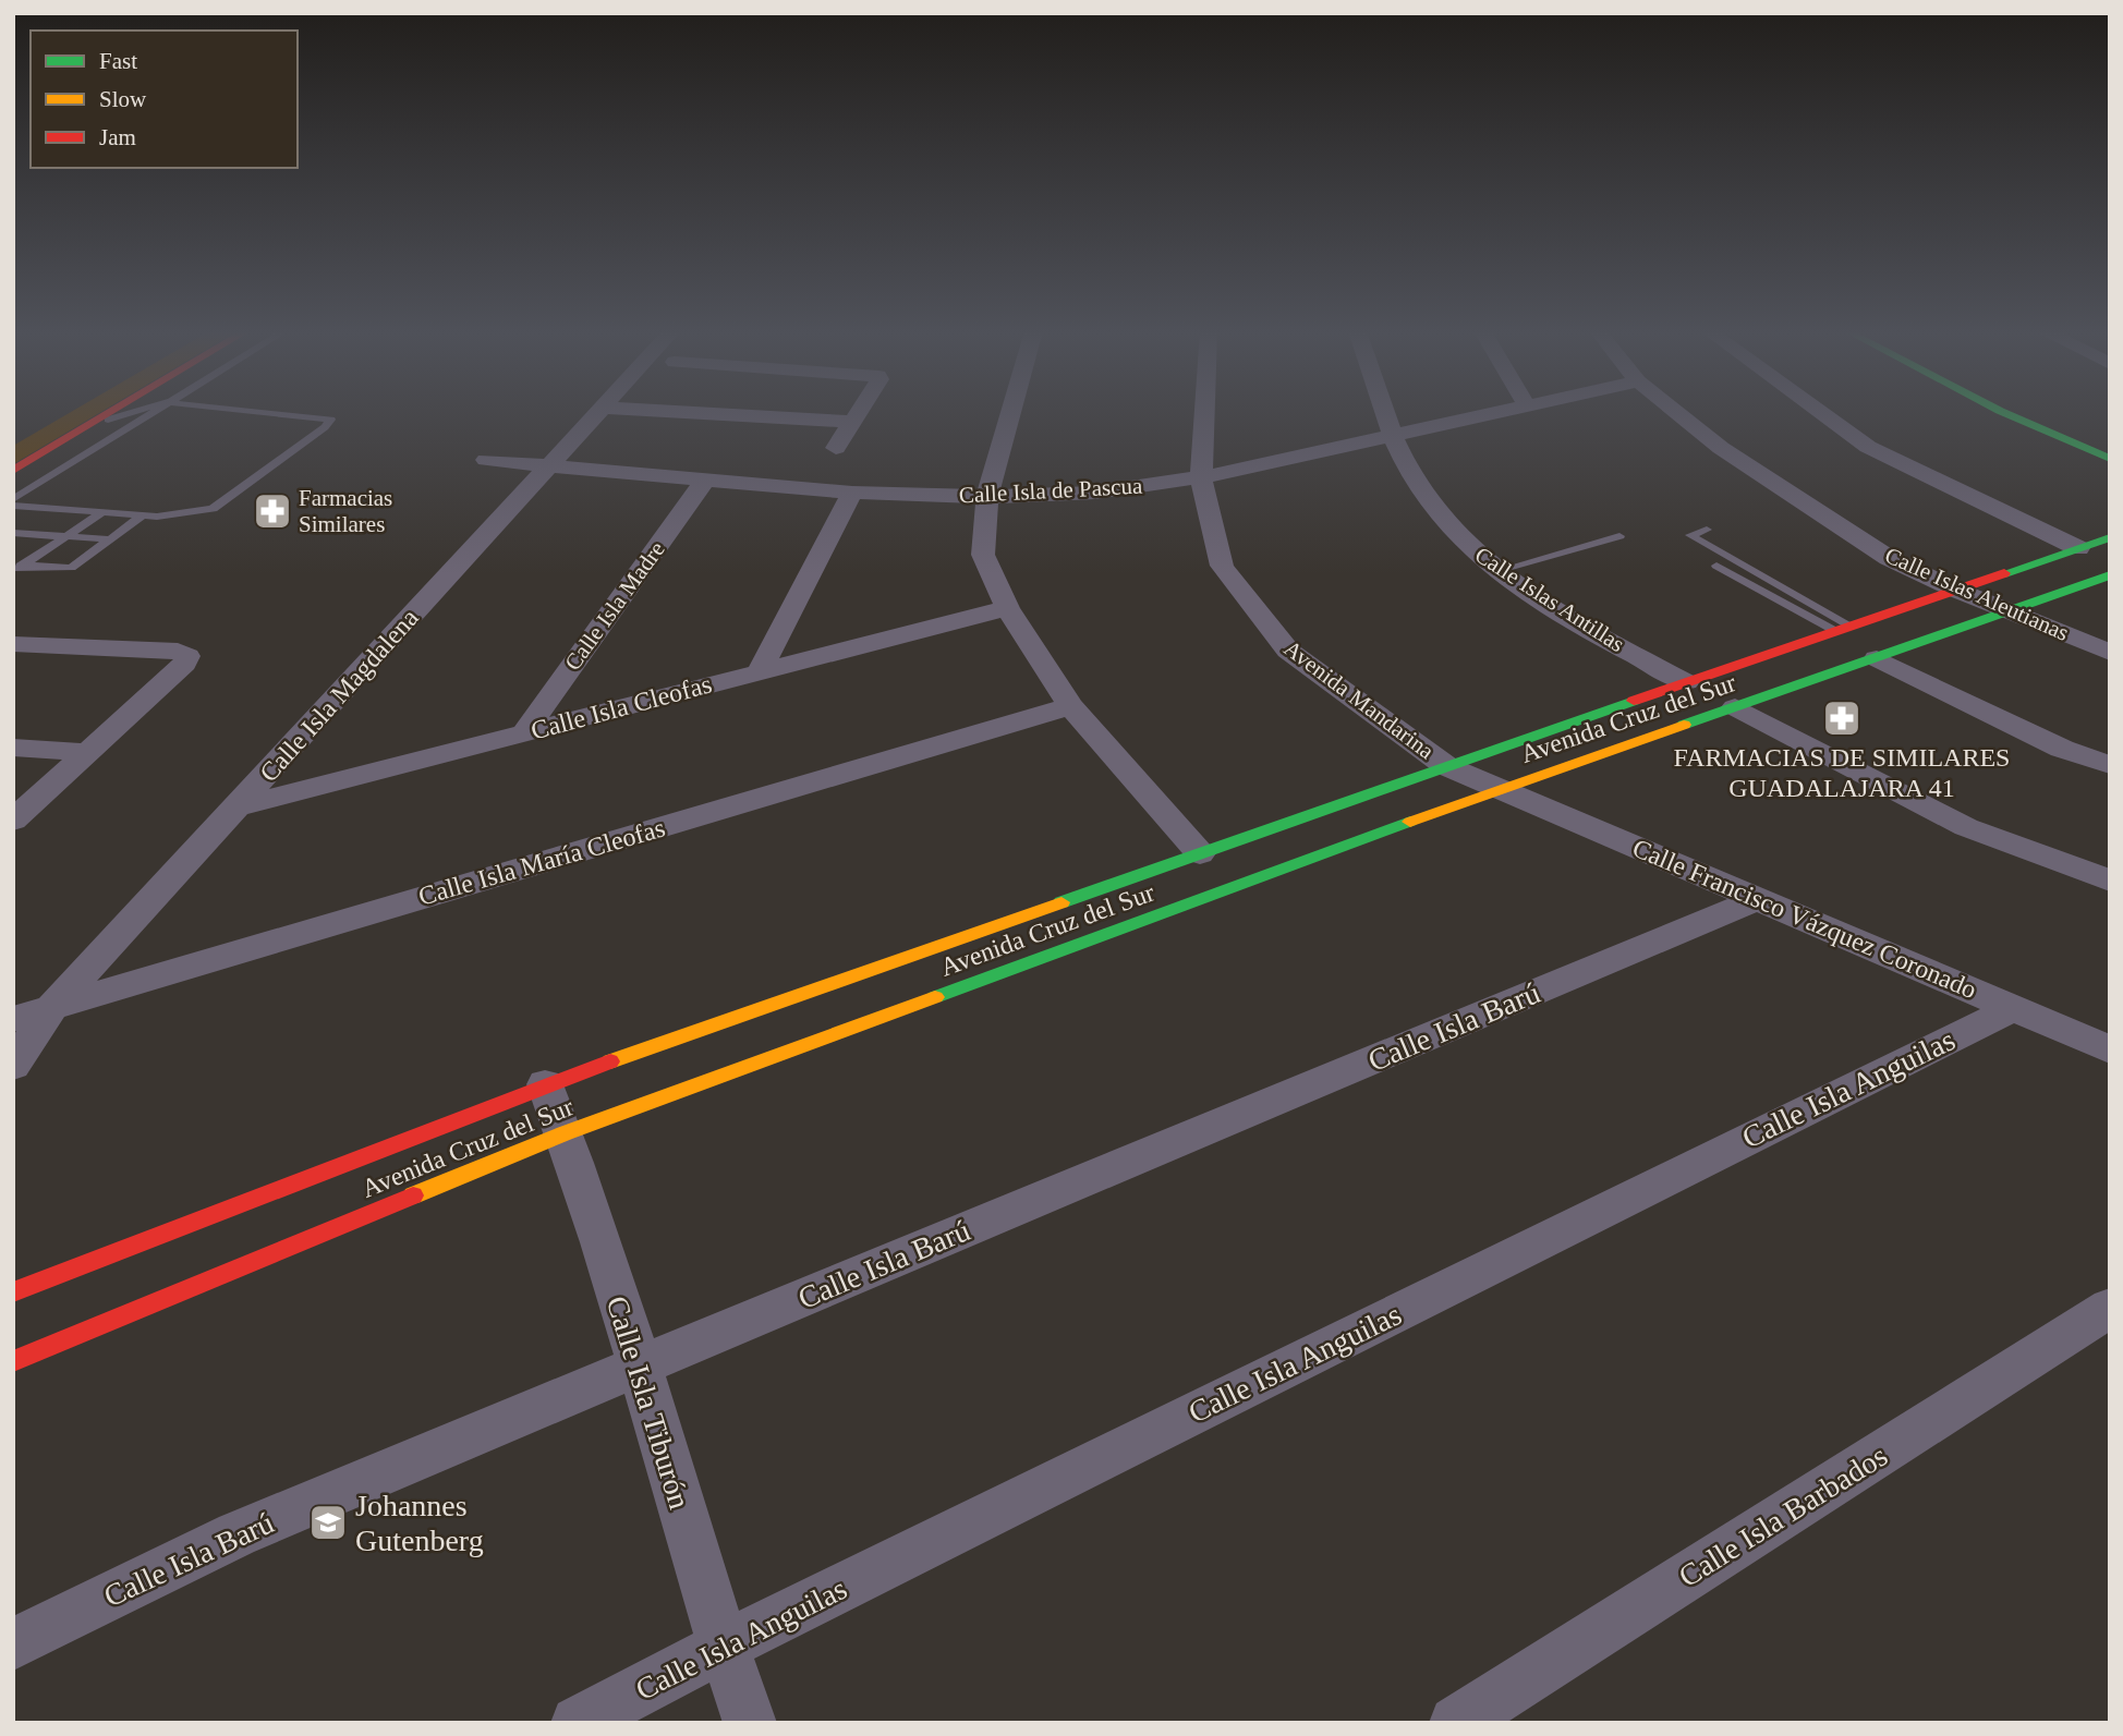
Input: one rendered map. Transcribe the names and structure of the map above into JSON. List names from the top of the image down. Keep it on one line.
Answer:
{"streets":{"main road":["Avenida Cruz del Sur"],"street":["Calle Isla de Pascua","Calle Islas Aleutianas","Calle Islas Antillas","Calle Isla Madre","Calle Isla Magdalena","Avenida Mandarina","Calle Isla Cleofas","Calle Isla María Cleofas","Calle Francisco Vázquez Coronado","Calle Isla Barú","Calle Isla Anguilas","Calle Isla Tiburón","Calle Isla Barbados"]},"crossings":[["Calle Isla de Pascua","Calle Islas Antillas"],["Calle Isla de Pascua","Calle Isla Madre"],["Calle Isla de Pascua","Calle Isla Magdalena"],["Calle Isla de Pascua","Avenida Mandarina"],["Calle Islas Aleutianas","Avenida Cruz del Sur"],["Calle Islas Antillas","Avenida Cruz del Sur"],["Calle Isla Madre","Calle Isla Cleofas"],["Calle Isla Magdalena","Calle Isla Cleofas"],["Calle Isla Magdalena","Calle Isla María Cleofas"],["Avenida Mandarina","Avenida Cruz del Sur"],["Avenida Mandarina","Calle Francisco Vázquez Coronado"],["Avenida Cruz del Sur","Calle Francisco Vázquez Coronado"],["Avenida Cruz del Sur","Calle Isla Tiburón"],["Calle Francisco Vázquez Coronado","Calle Isla Barú"],["Calle Francisco Vázquez Coronado","Calle Isla Anguilas"],["Calle Isla Barú","Calle Isla Tiburón"],["Calle Isla Anguilas","Calle Isla Tiburón"]],"places":{"pharmacy":["Farmacias Similares","FARMACIAS DE SIMILARES GUADALAJARA 41"],"school or university":["Johannes Gutenberg"]},"legend":["Fast","Slow","Jam"]}
